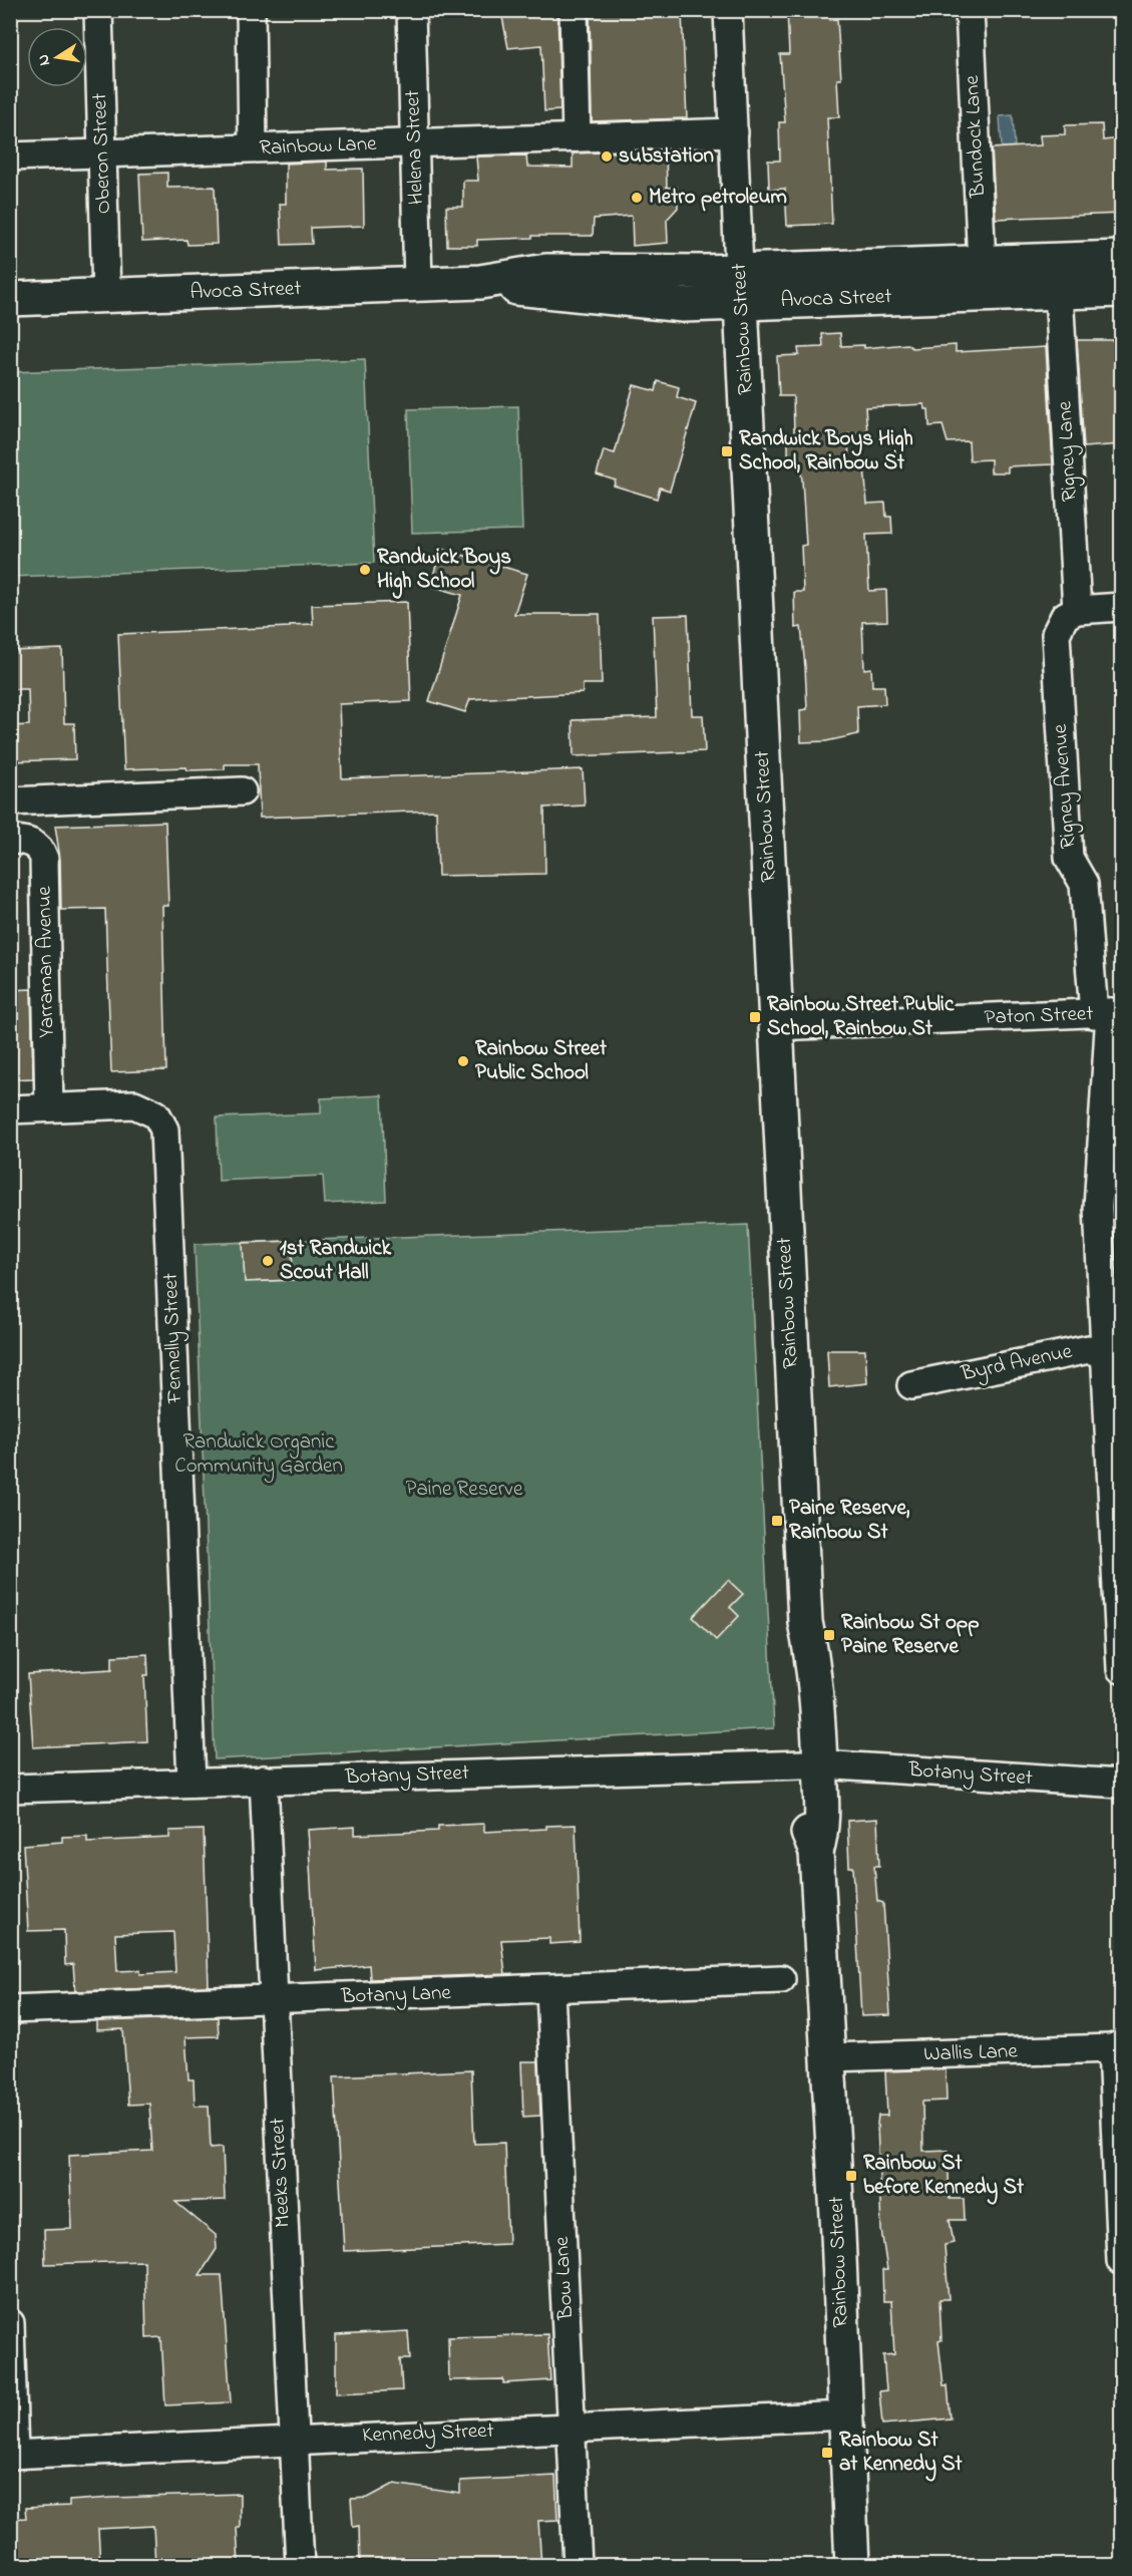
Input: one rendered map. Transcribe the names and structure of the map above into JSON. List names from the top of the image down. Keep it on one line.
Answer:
{"streets":{"main road":["Avoca Street","Rainbow Street"],"street":["Bundock Lane","Rainbow Lane","Helena Street","Oberon Street","Rigney Lane","Rigney Avenue","Yarraman Avenue","Paton Street","Fennelly Street","Byrd Avenue","Botany Street","Botany Lane","Wallis Lane","Meeks Street","Bow Lane","Kennedy Street"]},"crossings":[["Bundock Lane","Avoca Street"],["Rainbow Lane","Helena Street"],["Rainbow Lane","Oberon Street"],["Rainbow Lane","Rainbow Street"],["Helena Street","Avoca Street"],["Oberon Street","Avoca Street"],["Avoca Street","Rainbow Street"],["Avoca Street","Rigney Lane"],["Rainbow Street","Paton Street"],["Rainbow Street","Botany Street"],["Rainbow Street","Wallis Lane"],["Rainbow Street","Kennedy Street"],["Rigney Lane","Rigney Avenue"],["Rigney Avenue","Paton Street"],["Rigney Avenue","Byrd Avenue"],["Yarraman Avenue","Fennelly Street"],["Fennelly Street","Botany Street"],["Botany Street","Meeks Street"],["Botany Lane","Meeks Street"],["Botany Lane","Bow Lane"],["Meeks Street","Kennedy Street"],["Bow Lane","Kennedy Street"]],"parks":["Randwick Organic Community Garden","Paine Reserve"],"places":{"other":["substation","Metro petroleum","Randwick Boys High School","Rainbow Street Public School","1st Randwick Scout Hall"],"transit":["Randwick Boys High School, Rainbow St","Rainbow Street Public School, Rainbow St","Paine Reserve, Rainbow St","Rainbow St opp Paine Reserve","Rainbow St before Kennedy St","Rainbow St at Kennedy St"]},"north":"left"}
